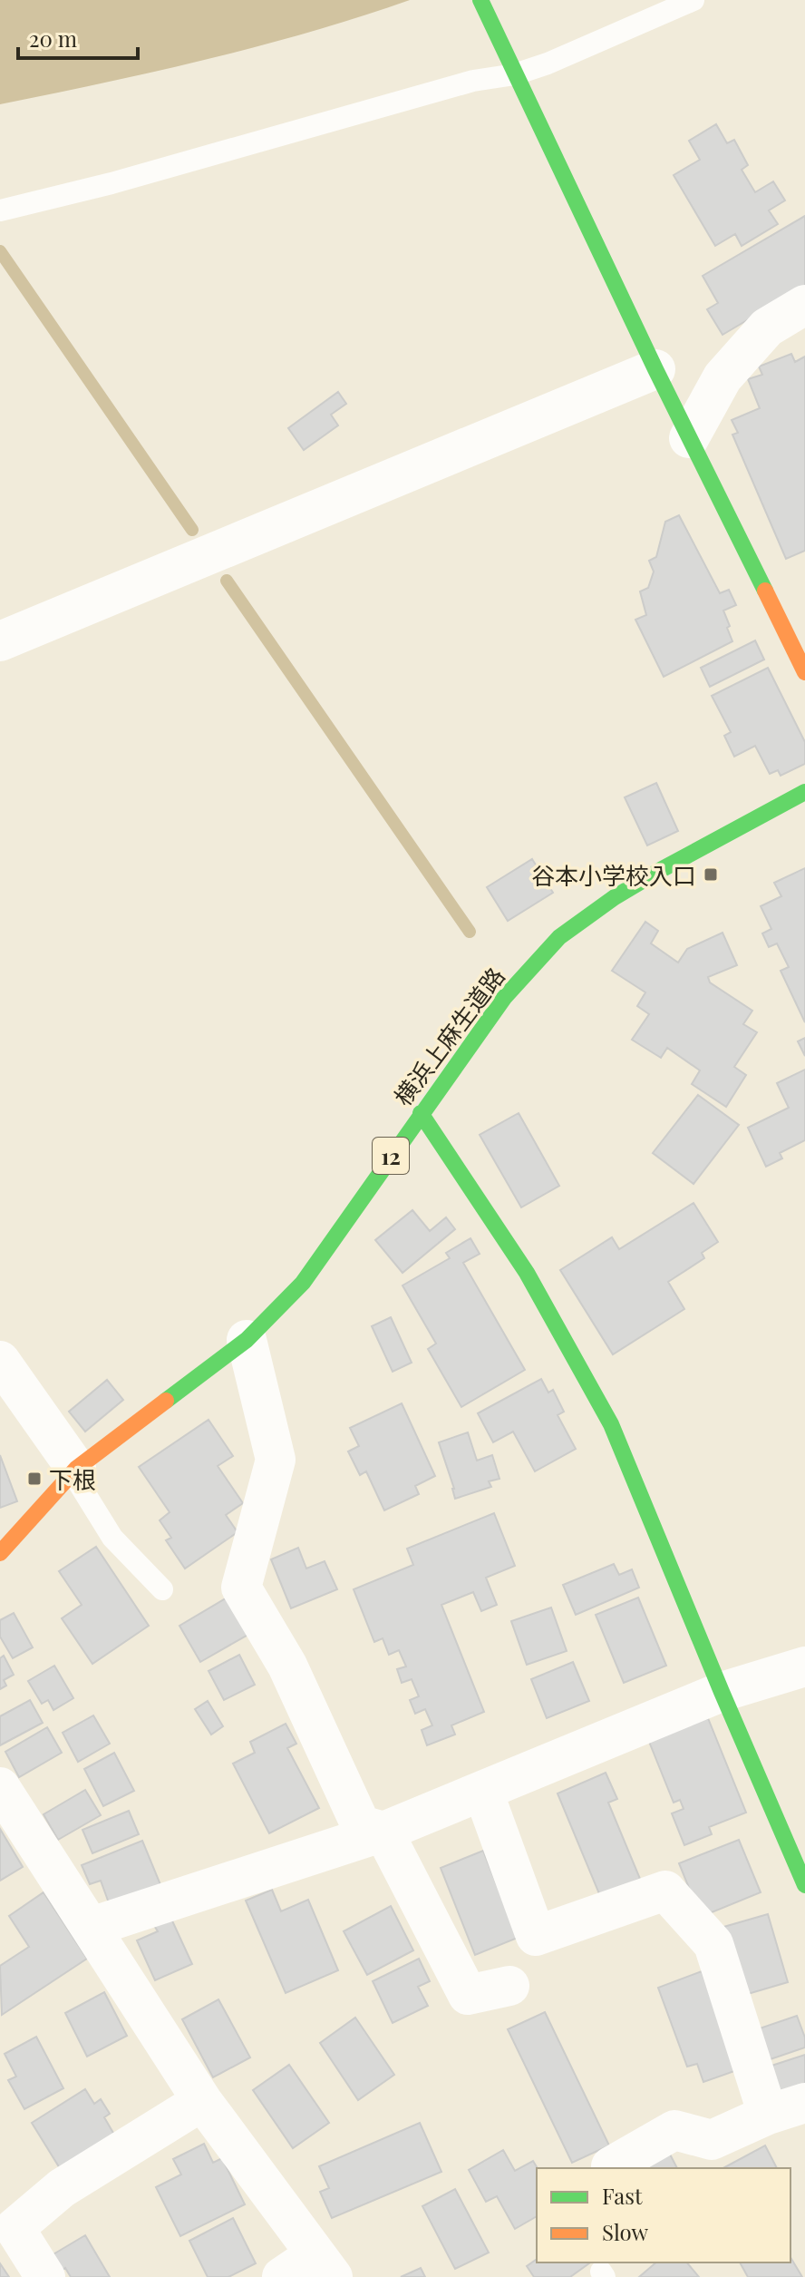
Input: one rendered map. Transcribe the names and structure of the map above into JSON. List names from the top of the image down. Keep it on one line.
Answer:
{"streets":{"street":["横浜上麻生道路","12"]},"places":{"transit":["谷本小学校入口","下根"]},"legend":["Fast","Slow"],"scale_bar":"20 m"}
